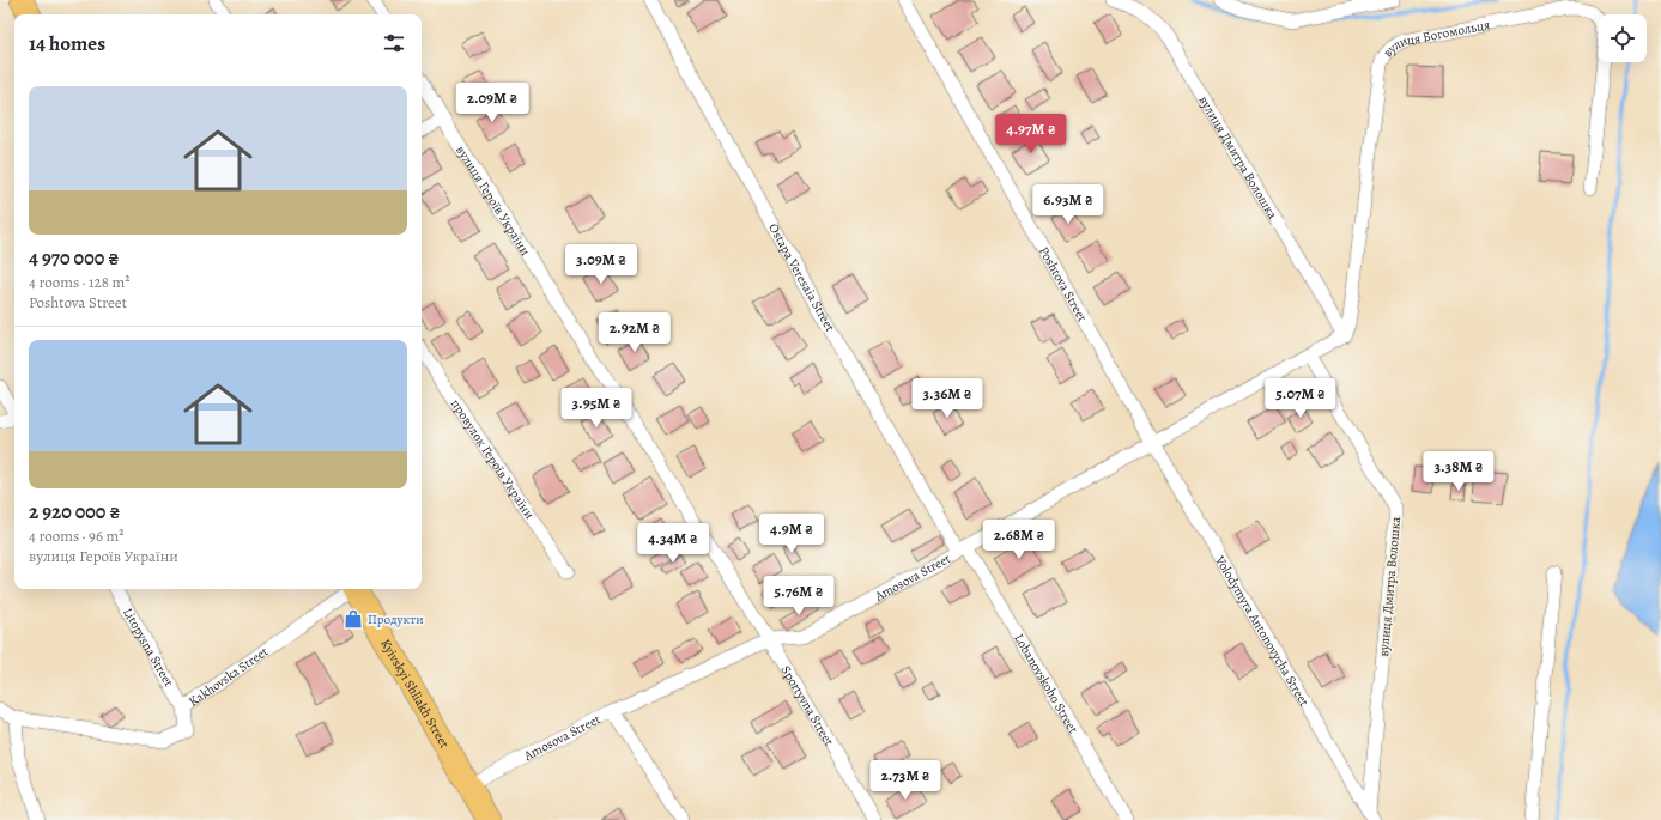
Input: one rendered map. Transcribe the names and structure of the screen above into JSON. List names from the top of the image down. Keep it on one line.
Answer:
{"streets":{"highway":["Kyivskyi Shliakh Street"],"street":["вулиця Богомольця","вулиця Дмитра Волошка","вулиця Героїв України","Ostapa Veresaia Street","Poshtova Street","провулок Героїв України","Amosova Street","Volodymyra Antonovycha Street","Litopysna Street","Kakhovska Street","Lobanovskoho Street","Sportyvna Street"]},"crossings":[["вулиця Богомольця","вулиця Дмитра Волошка"],["вулиця Богомольця","Amosova Street"],["вулиця Дмитра Волошка","Amosova Street"],["вулиця Дмитра Волошка","Volodymyra Antonovycha Street"],["вулиця Героїв України","Amosova Street"],["вулиця Героїв України","Sportyvna Street"],["Ostapa Veresaia Street","Amosova Street"],["Ostapa Veresaia Street","Lobanovskoho Street"],["Poshtova Street","Amosova Street"],["Poshtova Street","Volodymyra Antonovycha Street"],["Amosova Street","Volodymyra Antonovycha Street"],["Amosova Street","Lobanovskoho Street"],["Amosova Street","Kyivskyi Shliakh Street"],["Amosova Street","Sportyvna Street"],["Litopysna Street","Kakhovska Street"]],"places":{"shop":["Продукти"]},"page":{"heading":"14 homes","list":[{"name":"4 970 000 ₴","note":"4 rooms · 128 m² · Poshtova Street"},{"name":"2 920 000 ₴","note":"4 rooms · 96 m² · вулиця Героїв України"}],"price":["2.09M ₴","4.97M ₴","6.93M ₴","3.09M ₴","2.92M ₴","3.36M ₴","5.07M ₴","3.95M ₴","3.38M ₴","4.9M ₴","2.68M ₴","4.34M ₴","5.76M ₴","2.73M ₴"]}}
